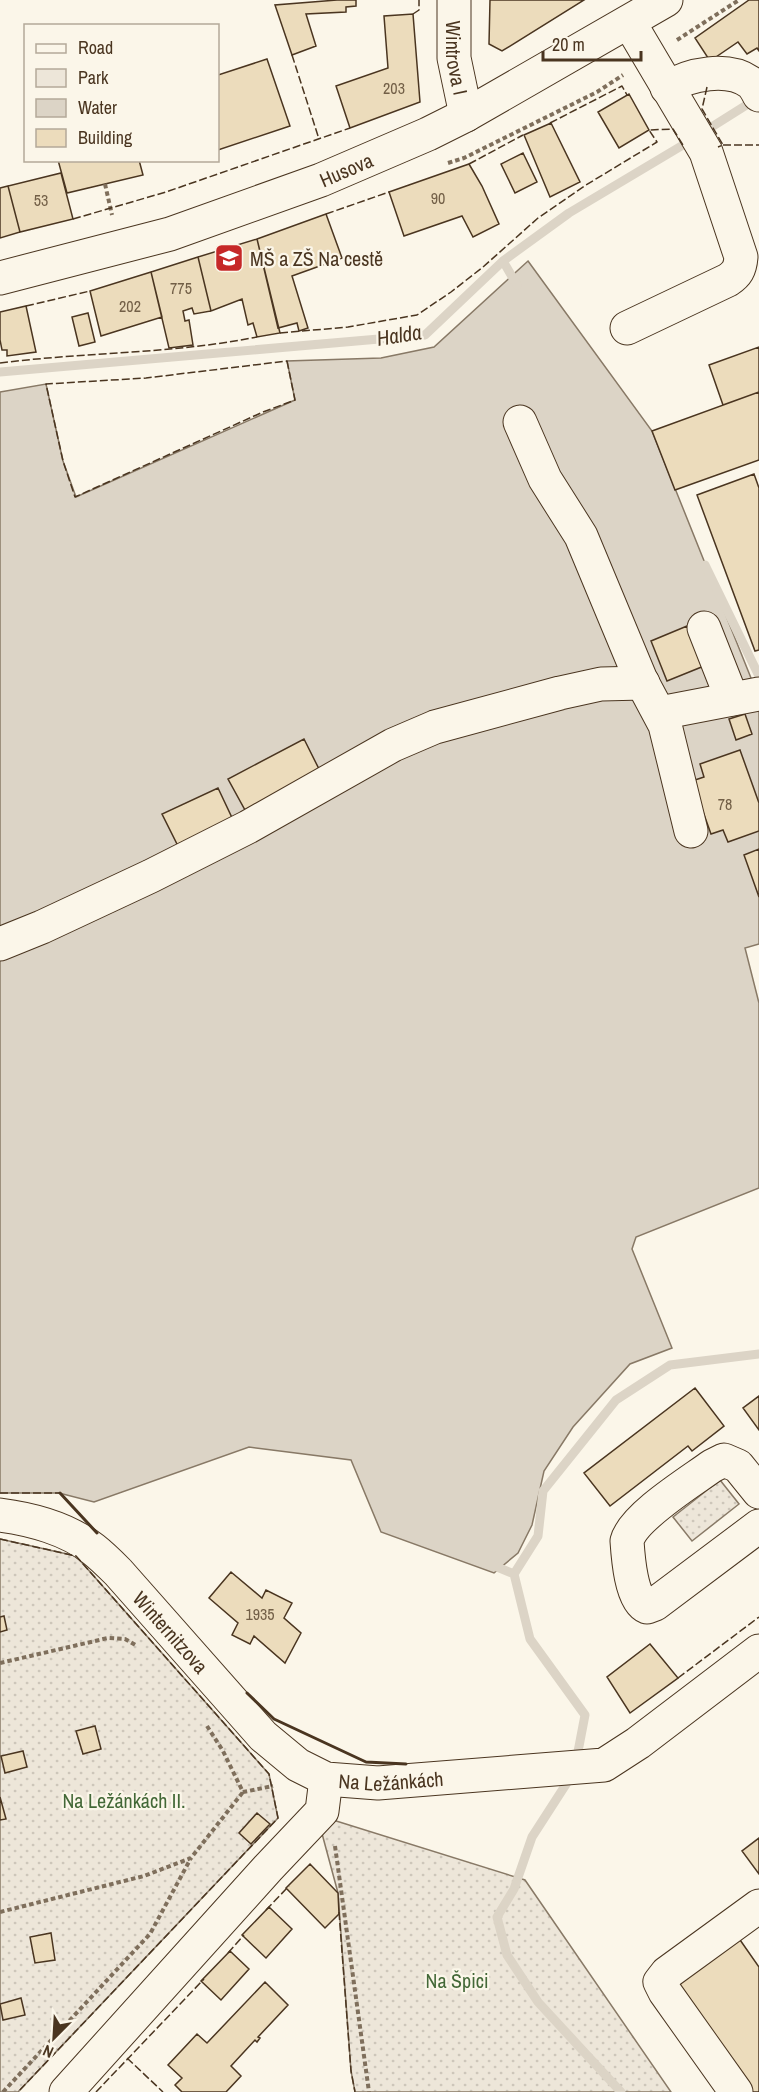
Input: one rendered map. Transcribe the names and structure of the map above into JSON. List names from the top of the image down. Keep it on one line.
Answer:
{"streets":{"street":["Wintrova I","Husova","Winternitzova","Na Ležánkách"]},"crossings":[["Wintrova I","Husova"],["Winternitzova","Na Ležánkách"]],"water":["Halda"],"parks":["Na Ležánkách II.","Na Špici"],"places":{"school or university":["MŠ a ZŠ Na cestě"]},"house_numbers":["203","90","53","775","202","78","1935"],"legend":["Road","Park","Water","Building"],"scale_bar":"20 m","north":"bottom left"}
